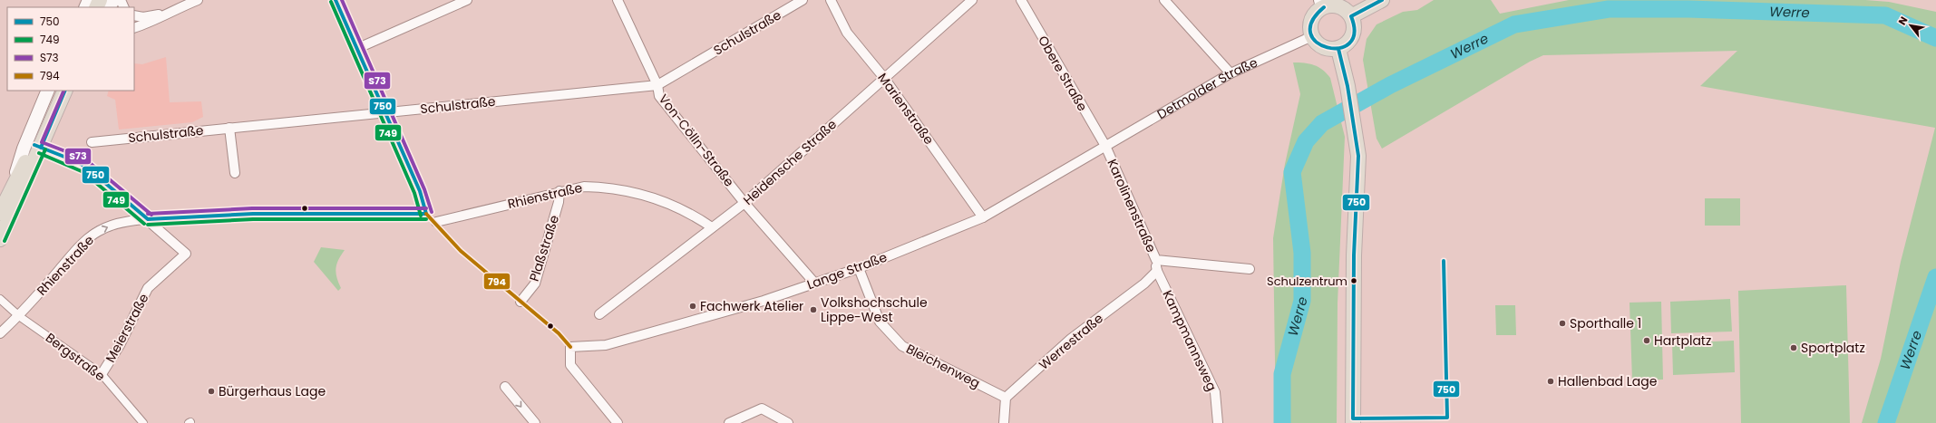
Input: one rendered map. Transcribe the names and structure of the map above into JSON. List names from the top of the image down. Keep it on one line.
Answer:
{"streets":{"street":["Schulstraße","Obere Straße","Detmolder Straße","Marienstraße","Von-Cölln-Straße","Heidensche Straße","Rhienstraße","Karolinenstraße","Plaßstraße","Lange Straße","Meierstraße","Kampmannsweg","Werrestraße","Bergstraße","Bleichenweg"]},"crossings":[["Schulstraße","Von-Cölln-Straße"],["Schulstraße","Rhienstraße"],["Obere Straße","Detmolder Straße"],["Obere Straße","Karolinenstraße"],["Obere Straße","Lange Straße"],["Detmolder Straße","Karolinenstraße"],["Detmolder Straße","Lange Straße"],["Marienstraße","Heidensche Straße"],["Marienstraße","Lange Straße"],["Von-Cölln-Straße","Heidensche Straße"],["Von-Cölln-Straße","Lange Straße"],["Heidensche Straße","Rhienstraße"],["Rhienstraße","Plaßstraße"],["Rhienstraße","Meierstraße"],["Rhienstraße","Bergstraße"],["Karolinenstraße","Lange Straße"],["Karolinenstraße","Kampmannsweg"],["Lange Straße","Bleichenweg"],["Meierstraße","Bergstraße"],["Kampmannsweg","Werrestraße"],["Werrestraße","Bleichenweg"]],"water":["Werre"],"places":["Schulzentrum","Fachwerk Atelier","Volkshochschule Lippe-West","Sporthalle 1","Hartplatz","Sportplatz","Hallenbad Lage","Bürgerhaus Lage"],"lines":["transit line 750","transit line S73","transit line 749","transit line 794"],"legend":["750","749","S73","794"],"north":"top left"}
